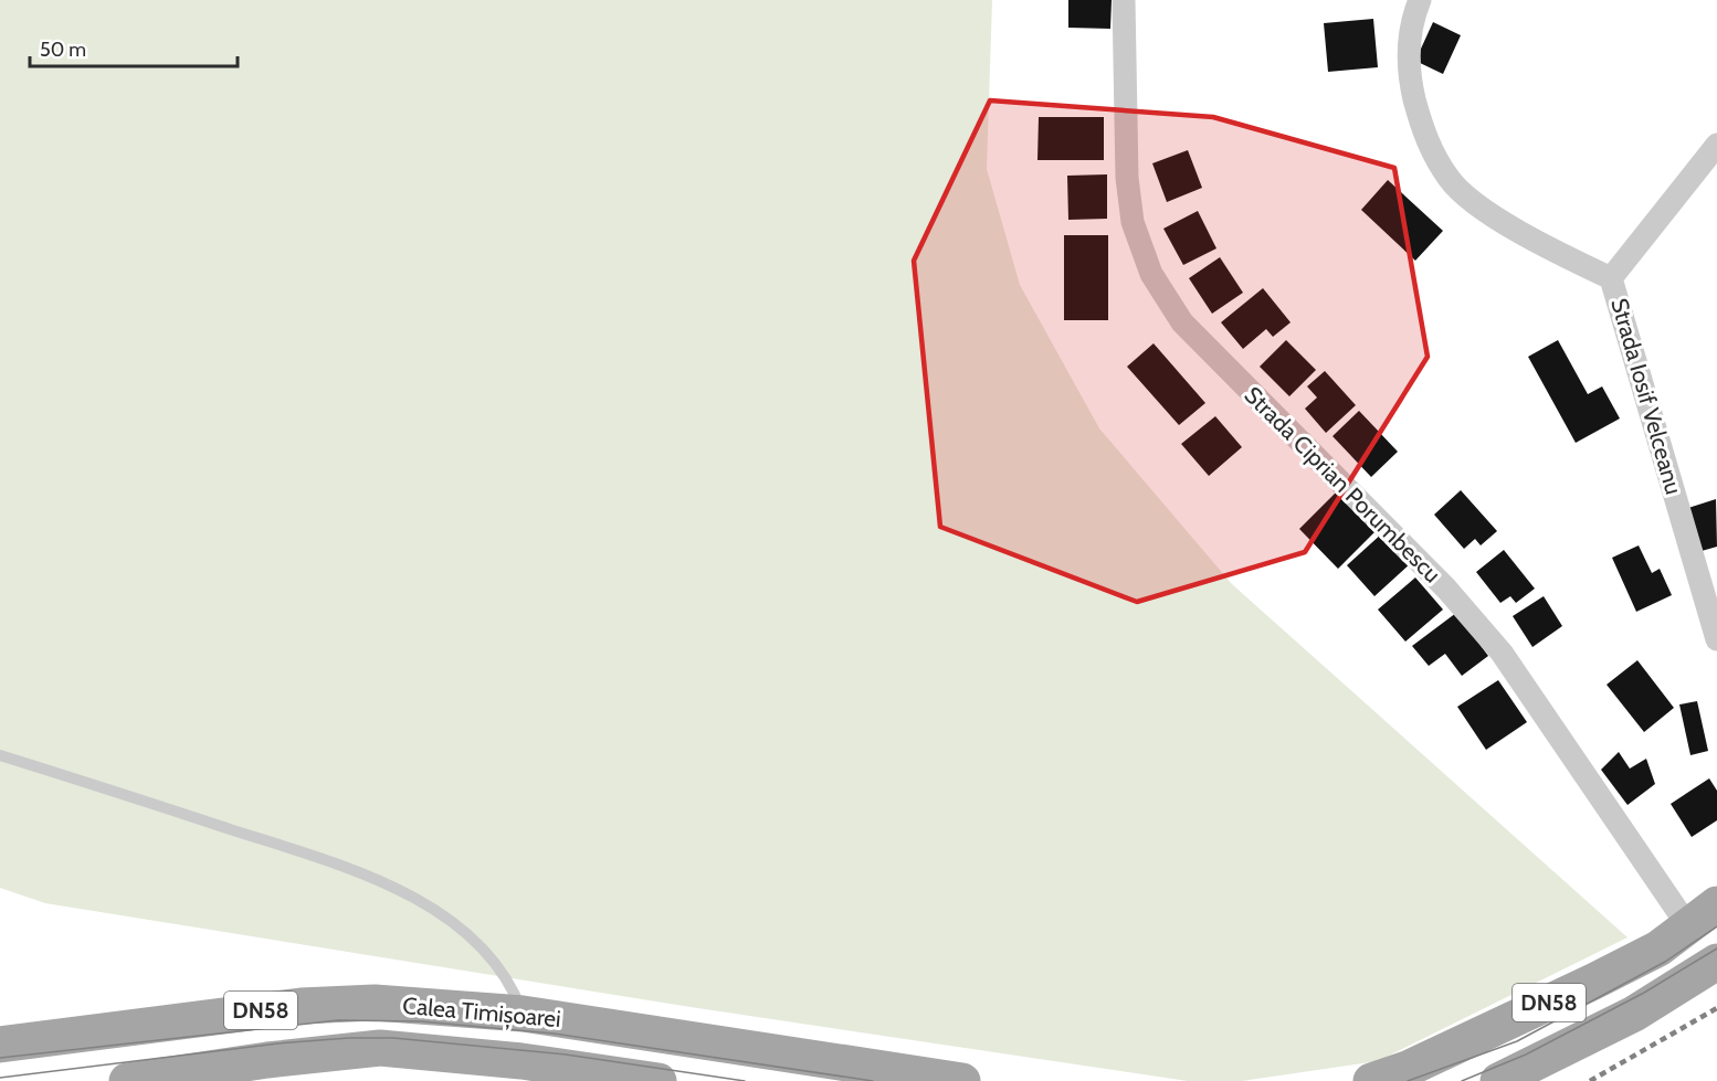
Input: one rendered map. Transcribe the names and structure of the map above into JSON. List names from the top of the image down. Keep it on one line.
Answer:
{"streets":{"main road":["DN58","Calea Timișoarei"],"street":["Strada Iosif Velceanu","Strada Ciprian Porumbescu"]},"crossings":[["Strada Ciprian Porumbescu","DN58"]],"scale_bar":"50 m"}
